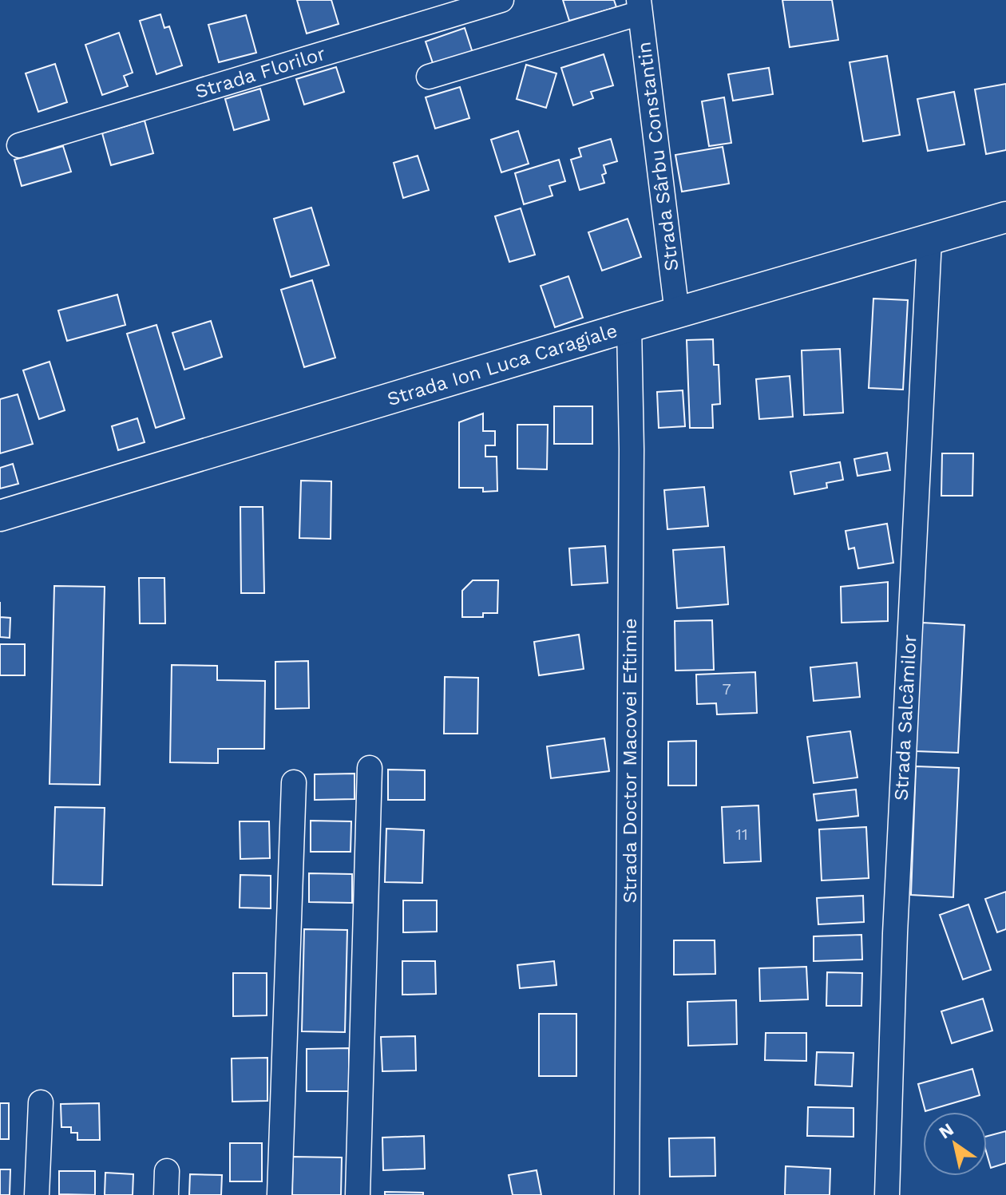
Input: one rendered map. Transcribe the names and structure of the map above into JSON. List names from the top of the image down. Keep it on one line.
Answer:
{"streets":{"main road":["Strada Ion Luca Caragiale"],"street":["Strada Florilor","Strada Sârbu Constantin","Strada Salcâmilor","Strada Doctor Macovei Eftimie"]},"crossings":[["Strada Sârbu Constantin","Strada Ion Luca Caragiale"],["Strada Ion Luca Caragiale","Strada Salcâmilor"],["Strada Ion Luca Caragiale","Strada Doctor Macovei Eftimie"]],"house_numbers":["7","11"],"north":"top left"}
